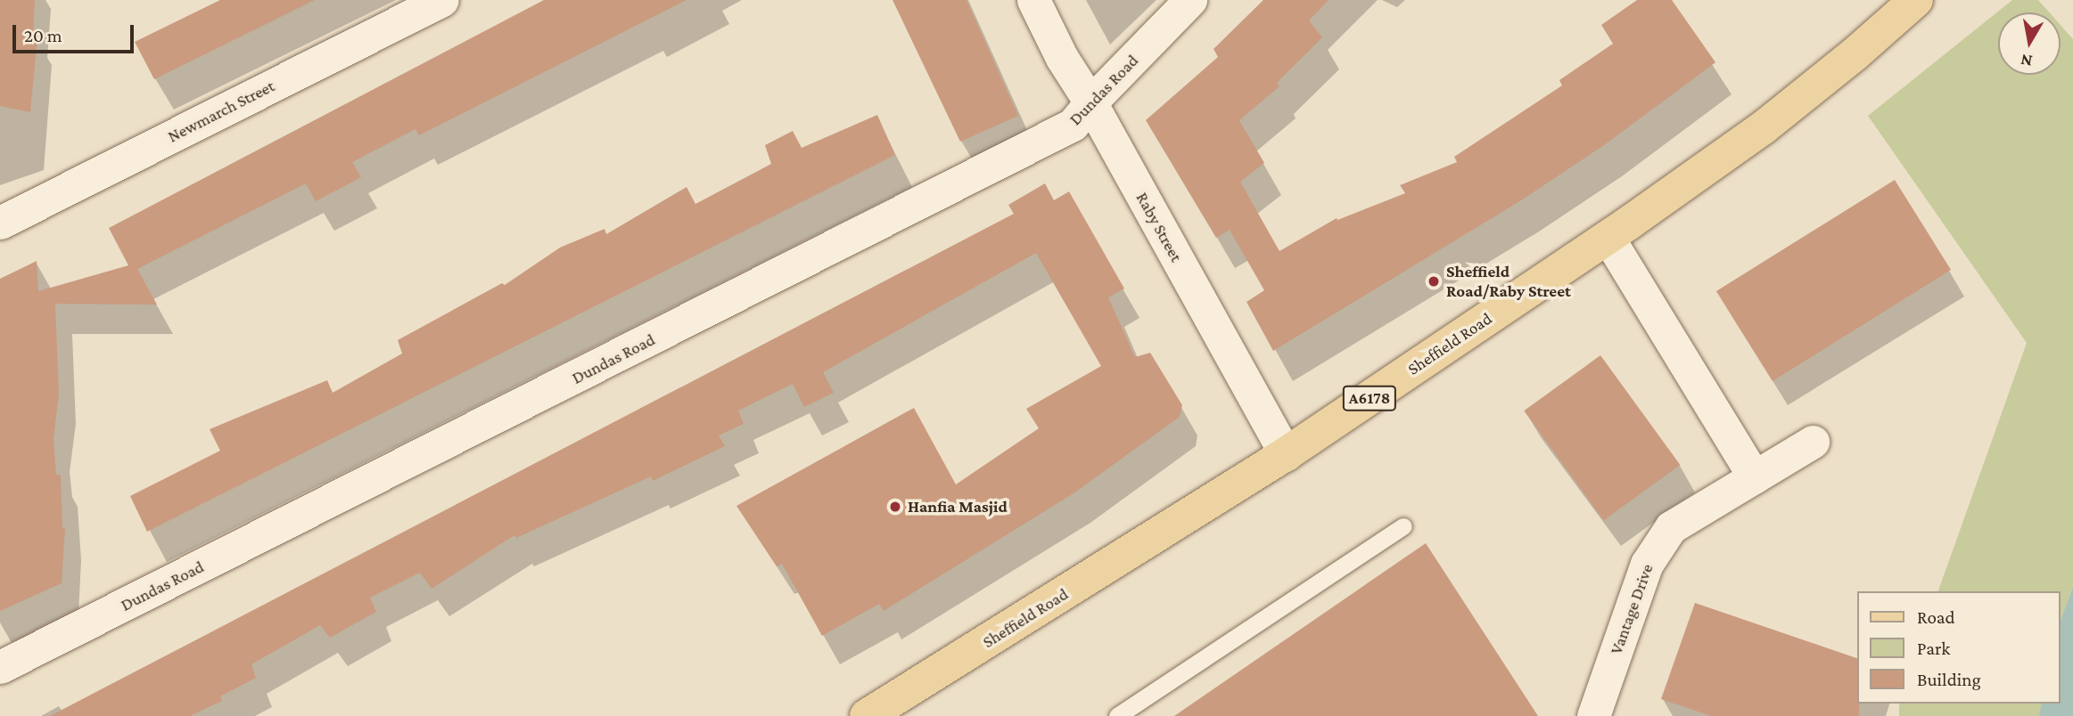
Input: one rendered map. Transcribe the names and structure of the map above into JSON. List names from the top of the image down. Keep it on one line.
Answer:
{"streets":{"main road":["Sheffield Road","A6178"],"street":["Dundas Road","Newmarch Street","Raby Street","Vantage Drive"]},"crossings":[["Dundas Road","Raby Street"],["Raby Street","Sheffield Road"]],"places":["Sheffield Road/Raby Street","Hanfia Masjid"],"legend":["Road","Park","Building"],"scale_bar":"20 m","north":"bottom"}
